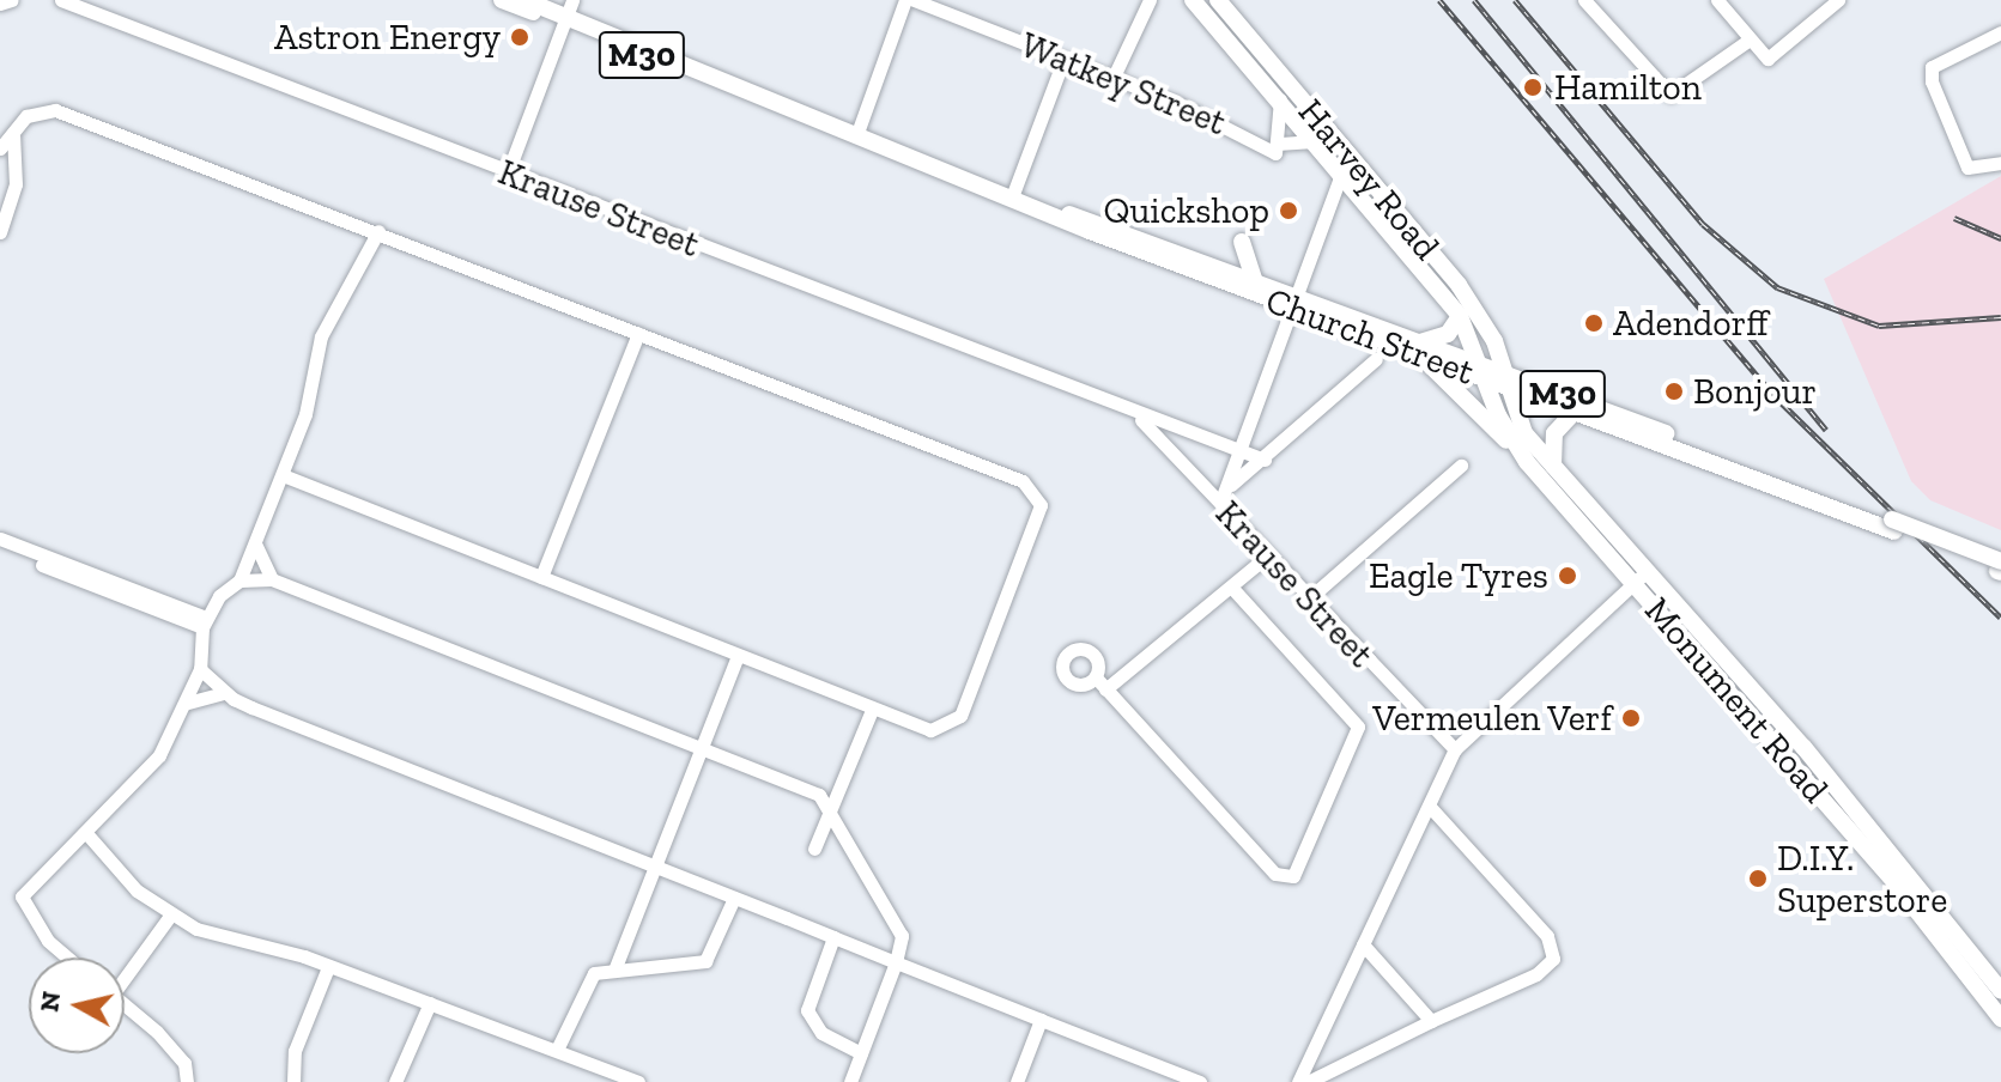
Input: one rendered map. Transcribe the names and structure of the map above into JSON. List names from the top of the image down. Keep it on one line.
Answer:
{"streets":{"main road":["M30","Harvey Road","Church Street","Monument Road"],"street":["Watkey Street","Krause Street"]},"crossings":[["Watkey Street","Harvey Road"],["Harvey Road","Church Street"],["Harvey Road","Monument Road"],["Church Street","Monument Road"]],"places":["Astron Energy","Hamilton","Quickshop","Adendorff","Bonjour","Eagle Tyres","Vermeulen Verf","D.I.Y. Superstore"],"north":"left"}
